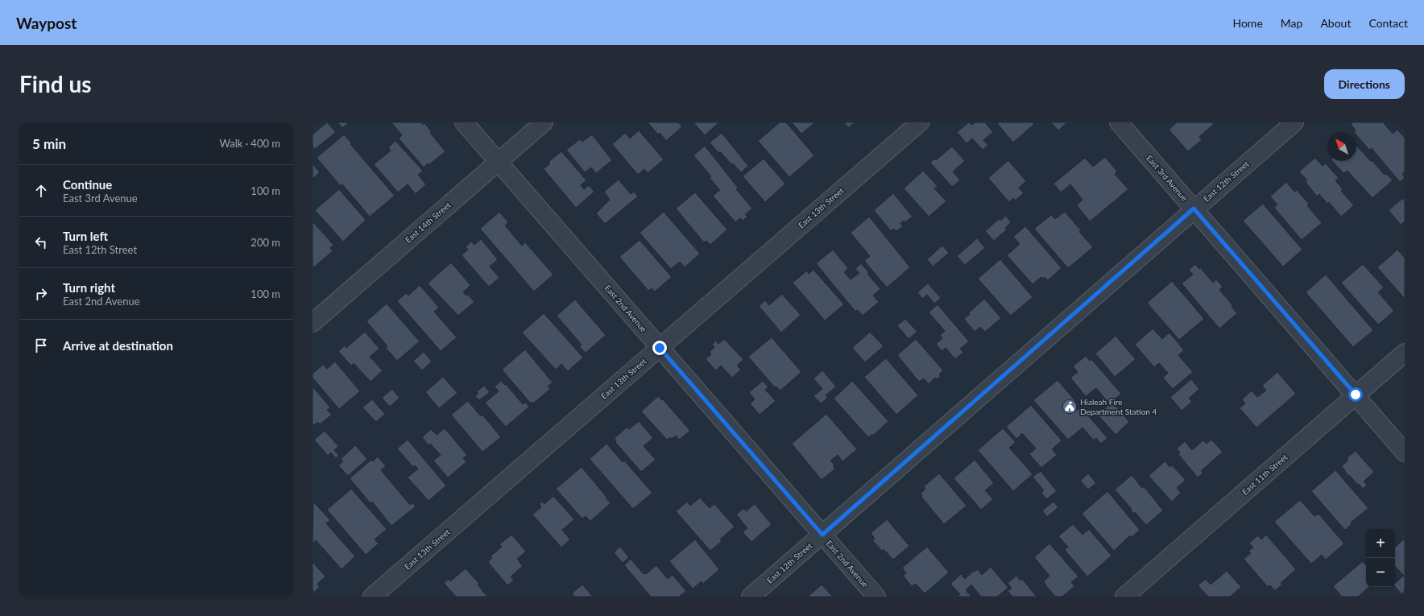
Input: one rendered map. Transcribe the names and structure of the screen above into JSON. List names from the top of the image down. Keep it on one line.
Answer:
{"streets":{"street":["East 3rd Avenue","East 12th Street","East 13th Street","East 14th Street","East 2nd Avenue","East 11th Street"]},"crossings":[["East 3rd Avenue","East 12th Street"],["East 3rd Avenue","East 11th Street"],["East 12th Street","East 2nd Avenue"],["East 13th Street","East 2nd Avenue"],["East 14th Street","East 2nd Avenue"]],"places":{"public building":["Hialeah Fire Department Station 4"]},"north":"top left","page":{"header":"Waypost","nav":["Home","Map","About","Contact"],"buttons":"Directions","title":"Find us","heading":["5 min","Walk · 400 m"],"list":[["Continue","East 3rd Avenue","100 m"],["Turn left","East 12th Street","200 m"],["Turn right","East 2nd Avenue","100 m"],"Arrive at destination"],"map_buttons":["+","−"]}}
